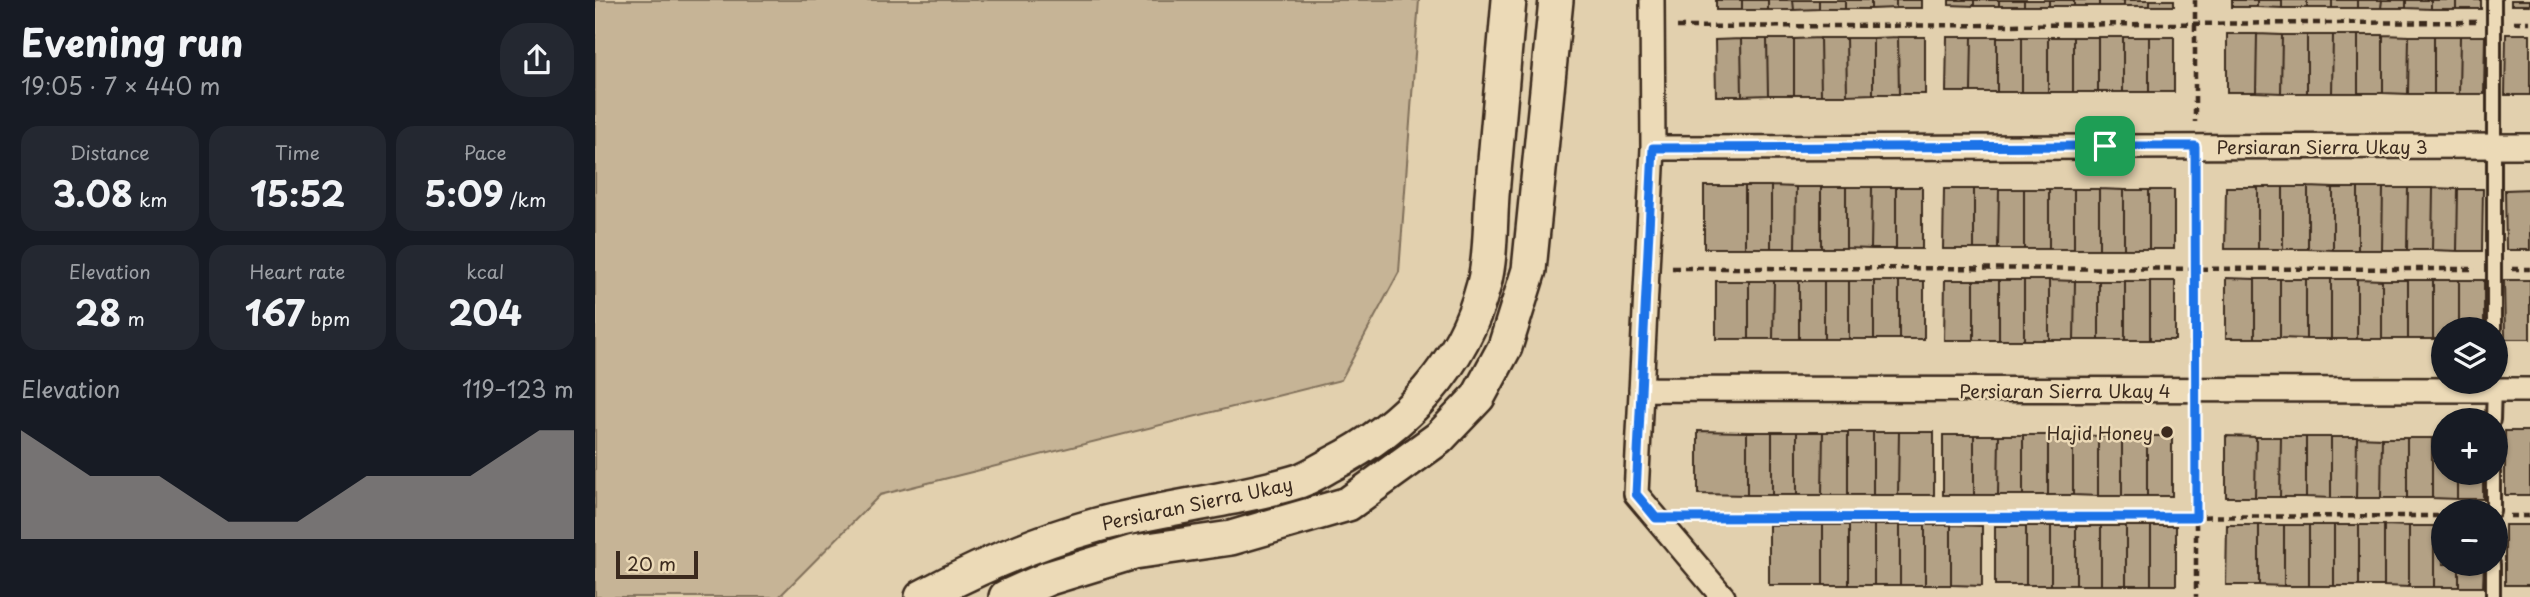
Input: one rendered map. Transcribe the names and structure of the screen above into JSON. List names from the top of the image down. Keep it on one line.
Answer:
{"streets":{"street":["Persiaran Sierra Ukay 3","Persiaran Sierra Ukay 4","Persiaran Sierra Ukay"]},"places":["Hajid Honey"],"scale_bar":"20 m","page":{"heading":["Evening run","19:05 · 7 × 440 m"],"stats":[["Distance","3.08 km"],["Time","15:52"],["Pace","5:09 /km"],["Elevation","28 m"],["Heart rate","167 bpm"],["kcal","204"]],"map_buttons":["+","−"],"chart":["Elevation","119–123 m"],"scale":"20 m"}}
